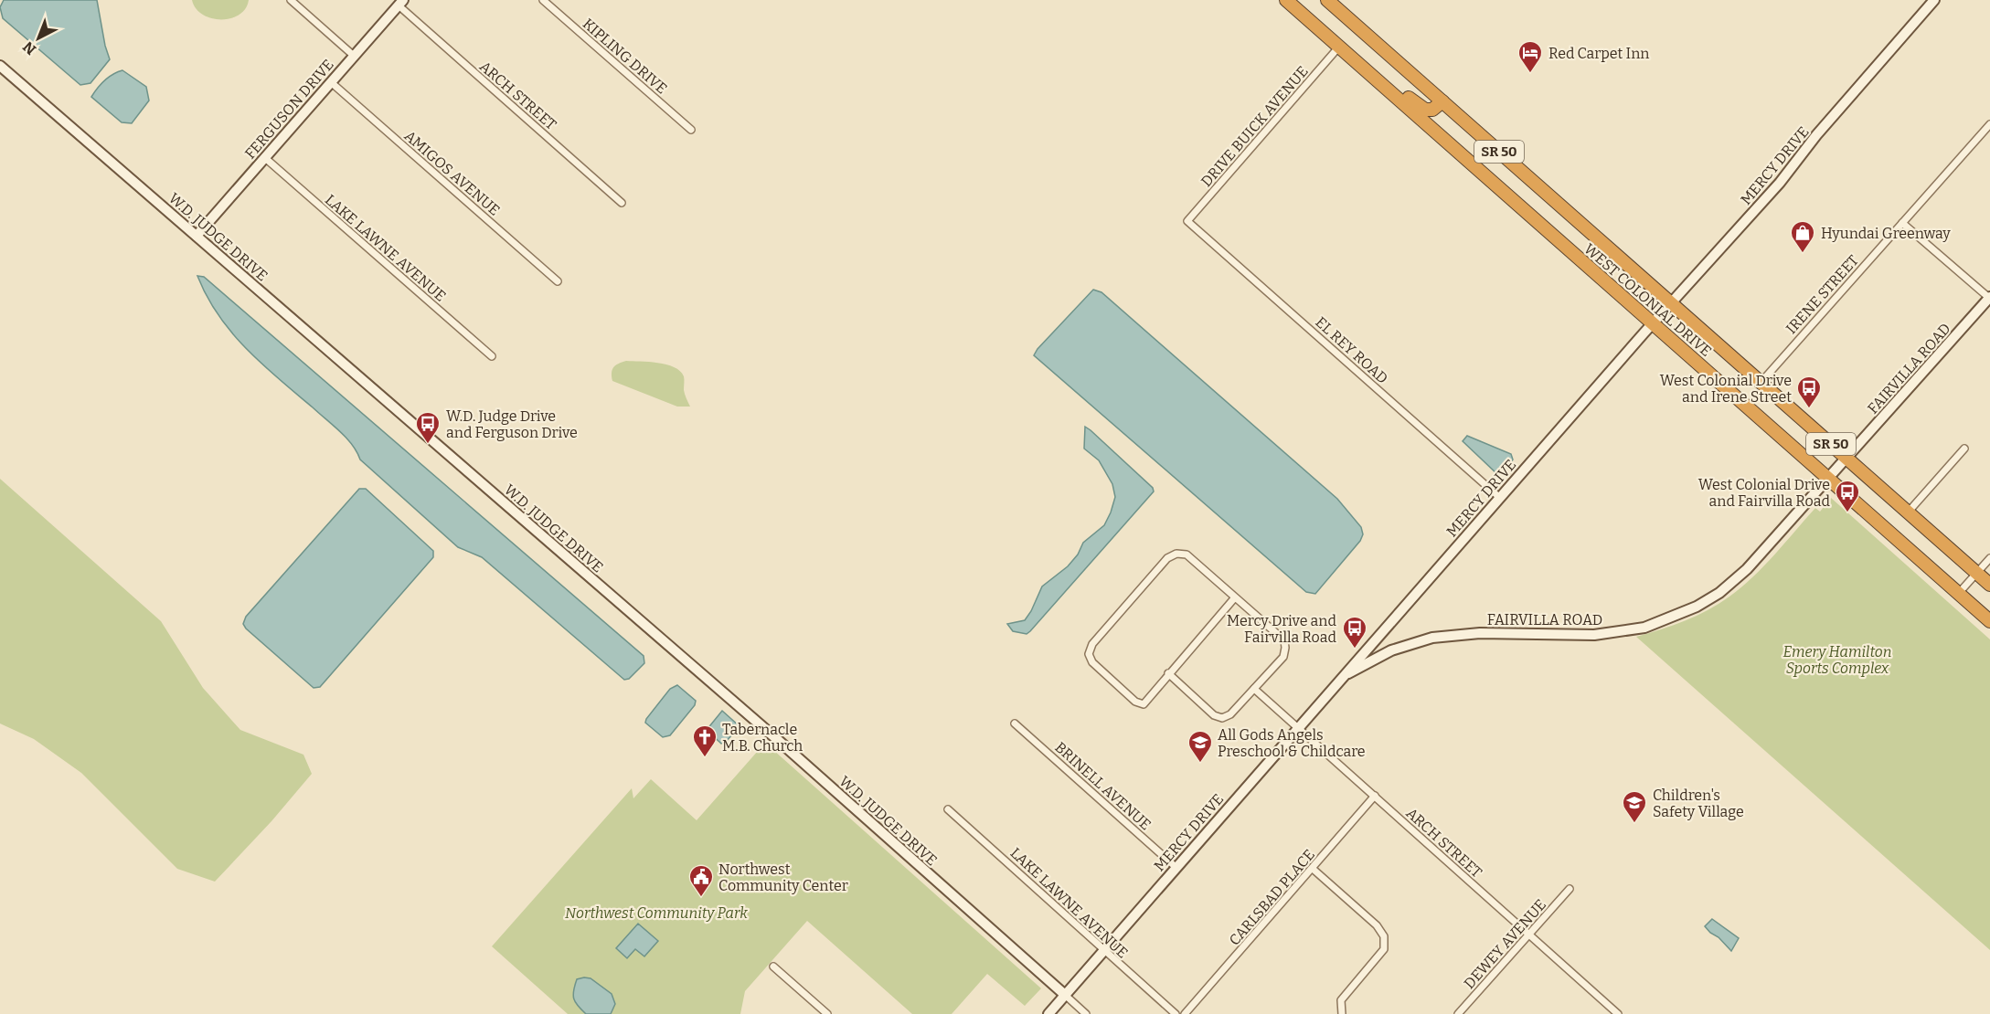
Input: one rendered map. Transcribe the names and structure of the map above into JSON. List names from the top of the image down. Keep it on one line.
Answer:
{"streets":{"highway":["SR 50","WEST COLONIAL DRIVE"],"street":["KIPLING DRIVE","ARCH STREET","FERGUSON DRIVE","DRIVE BUICK AVENUE","MERCY DRIVE","AMIGOS AVENUE","W.D. JUDGE DRIVE","LAKE LAWNE AVENUE","IRENE STREET","EL REY ROAD","FAIRVILLA ROAD","BRINELL AVENUE","CARLSBAD PLACE","DEWEY AVENUE"]},"crossings":[["ARCH STREET","FERGUSON DRIVE"],["ARCH STREET","MERCY DRIVE"],["ARCH STREET","CARLSBAD PLACE"],["ARCH STREET","DEWEY AVENUE"],["FERGUSON DRIVE","AMIGOS AVENUE"],["FERGUSON DRIVE","W.D. JUDGE DRIVE"],["FERGUSON DRIVE","LAKE LAWNE AVENUE"],["DRIVE BUICK AVENUE","WEST COLONIAL DRIVE"],["DRIVE BUICK AVENUE","EL REY ROAD"],["MERCY DRIVE","W.D. JUDGE DRIVE"],["MERCY DRIVE","LAKE LAWNE AVENUE"],["MERCY DRIVE","WEST COLONIAL DRIVE"],["MERCY DRIVE","EL REY ROAD"],["MERCY DRIVE","FAIRVILLA ROAD"],["MERCY DRIVE","BRINELL AVENUE"],["IRENE STREET","WEST COLONIAL DRIVE"],["WEST COLONIAL DRIVE","FAIRVILLA ROAD"]],"parks":["Emery Hamilton Sports Complex","Northwest Community Park"],"places":{"hotel":["Red Carpet Inn"],"shop":["Hyundai Greenway"],"bus stop":["West Colonial Drive and Irene Street","W.D. Judge Drive and Ferguson Drive","West Colonial Drive and Fairvilla Road","Mercy Drive and Fairvilla Road"],"church":["Tabernacle M.B. Church"],"school or university":["All Gods Angels Preschool & Childcare","Children's Safety Village"],"public building":["Northwest Community Center"]},"north":"bottom left"}
